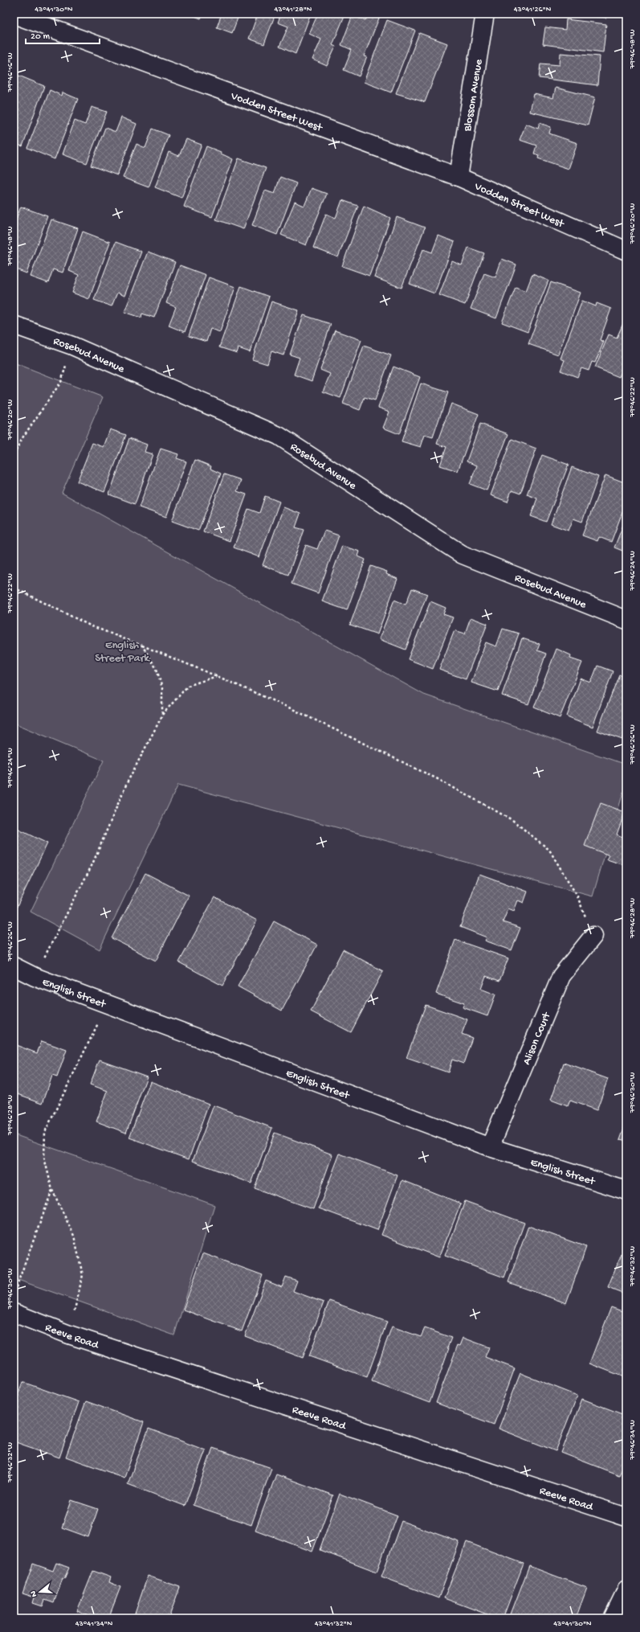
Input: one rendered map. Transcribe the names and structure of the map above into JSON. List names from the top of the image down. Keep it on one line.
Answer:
{"streets":{"street":["Blossom Avenue","Vodden Street West","Rosebud Avenue","English Street","Alison Court","Reeve Road"]},"crossings":[["Blossom Avenue","Vodden Street West"],["English Street","Alison Court"]],"parks":["English Street Park"],"scale_bar":"20 m","north":"left","coordinates":["43°41'30\"N","43°41'28\"N","43°41'26\"N","79°46'18\"W","79°46'16\"W","79°46'20\"W","79°46'22\"W","79°46'24\"W","79°46'26\"W","79°46'28\"W","79°46'30\"W","79°46'32\"W","79°46'34\"W","43°41'34\"N","43°41'32\"N"]}
